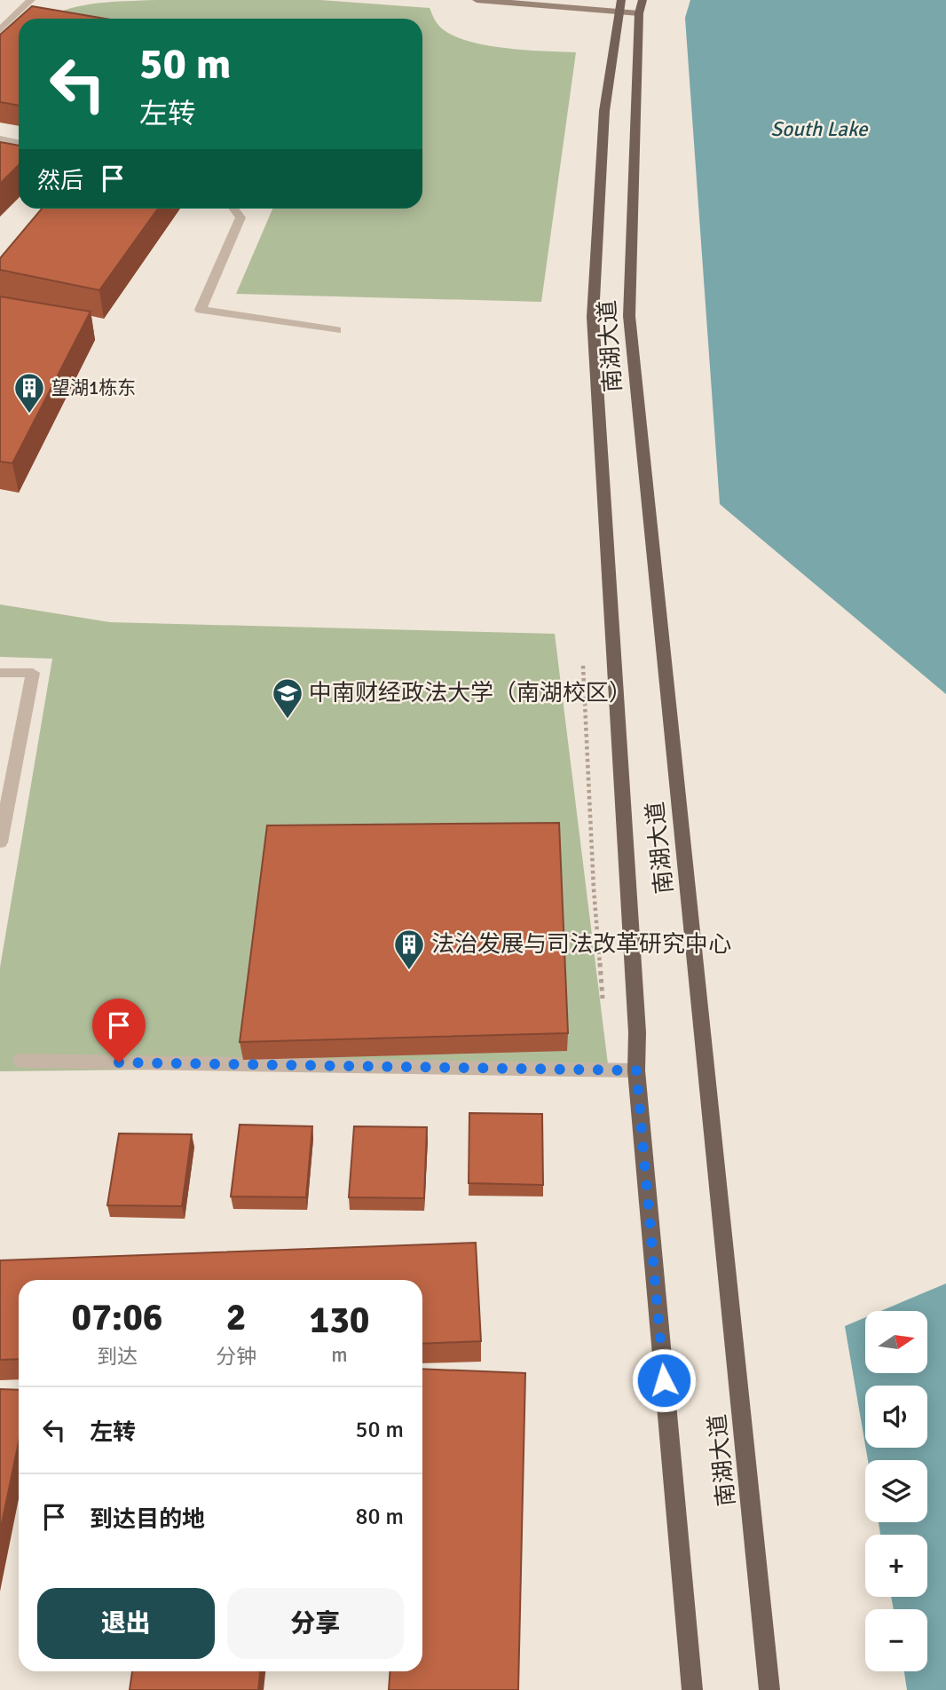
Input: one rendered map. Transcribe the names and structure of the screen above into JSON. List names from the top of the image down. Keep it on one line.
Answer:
{"streets":{"main road":["南湖大道"]},"water":["South Lake"],"places":{"building":["望湖1栋东","法治发展与司法改革研究中心"],"school or university":["中南财经政法大学（南湖校区）"]},"north":"right","page":{"turn":["50 m","左转"],"then":"然后","eta":["07:06","到达","2","分钟","130","m"],"map_buttons":["+","−"],"list":[{"name":"左转","value":"50 m"},{"name":"到达目的地","value":"80 m"}],"buttons":["退出","分享"]}}
